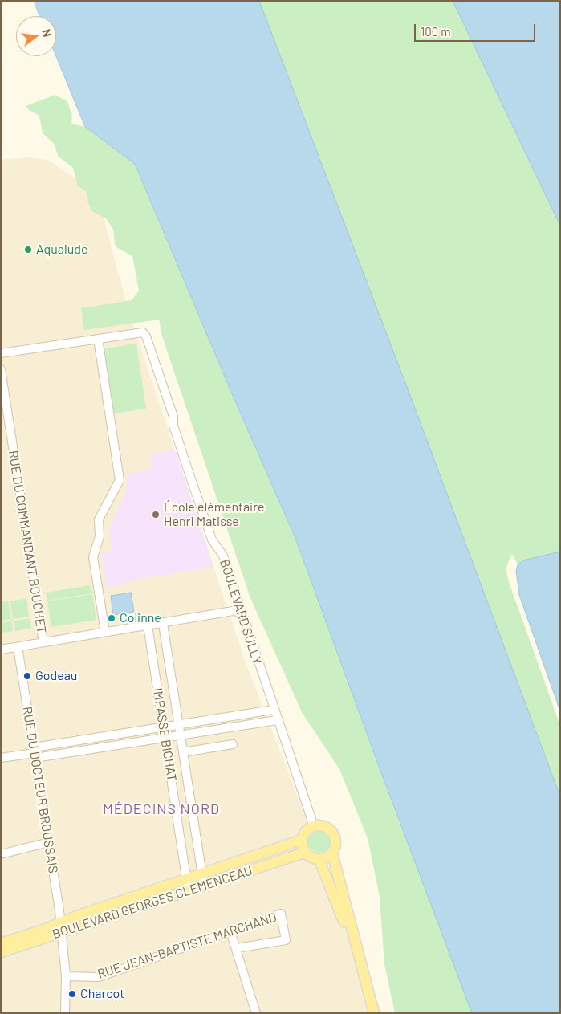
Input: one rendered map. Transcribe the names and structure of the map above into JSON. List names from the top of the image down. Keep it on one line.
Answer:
{"streets":{"main road":["BOULEVARD GEORGES CLEMENCEAU"],"street":["RUE DU COMMANDANT BOUCHET","BOULEVARD SULLY","IMPASSE BICHAT","RUE DU DOCTEUR BROUSSAIS","RUE JEAN-BAPTISTE MARCHAND"]},"crossings":[["BOULEVARD SULLY","BOULEVARD GEORGES CLEMENCEAU"],["IMPASSE BICHAT","BOULEVARD GEORGES CLEMENCEAU"],["RUE DU DOCTEUR BROUSSAIS","BOULEVARD GEORGES CLEMENCEAU"]],"districts":["MÉDECINS NORD"],"places":["Aqualude","École élémentaire Henri Matisse","Colinne","Godeau","Charcot"],"scale_bar":"100 m","north":"right"}
